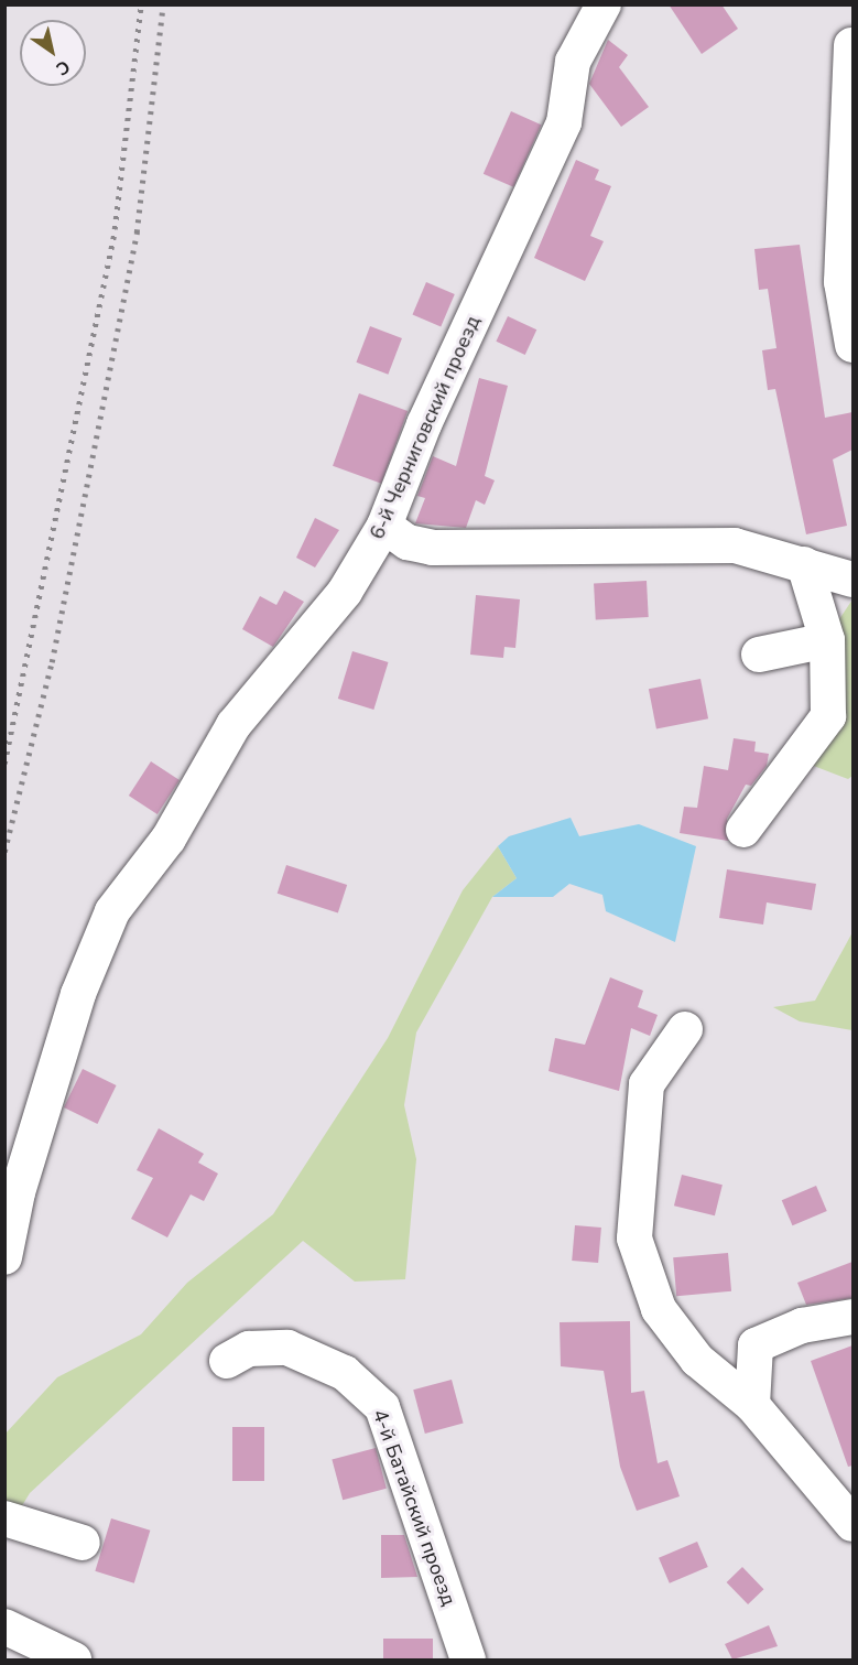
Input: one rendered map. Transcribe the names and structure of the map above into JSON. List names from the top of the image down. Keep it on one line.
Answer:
{"streets":{"street":["6-й Черниговский проезд","4-й Батайский проезд"]},"north":"bottom right"}
